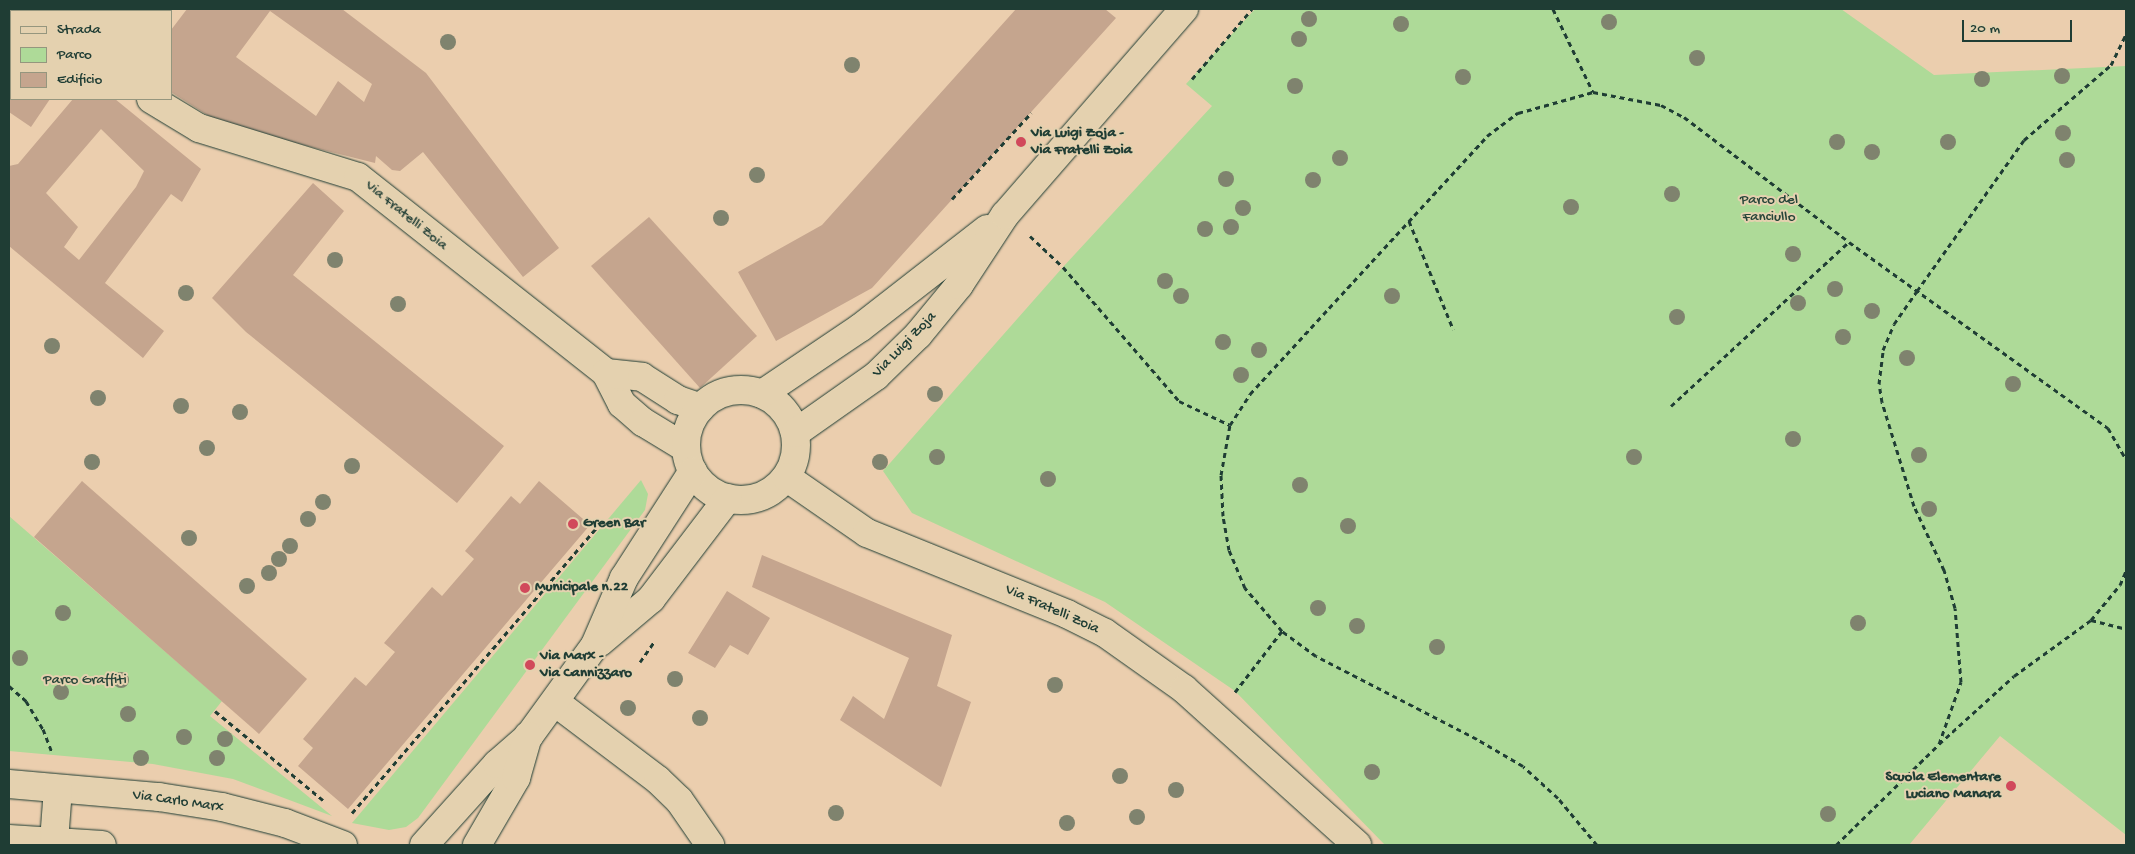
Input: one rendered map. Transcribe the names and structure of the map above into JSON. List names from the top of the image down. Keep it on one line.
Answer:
{"streets":{"street":["Via Fratelli Zoia","Via Luigi Zoja","Via Carlo Marx"]},"crossings":[["Via Fratelli Zoia","Via Luigi Zoja"]],"parks":["Parco del Fanciullo","Parco Graffiti"],"places":["Via Luigi Zoja - Via Fratelli Zoia","Green Bar","Municipale n.22","Via Marx - Via Cannizzaro","Scuola Elementare Luciano Manara"],"legend":["Strada","Parco","Edificio"],"scale_bar":"20 m"}
